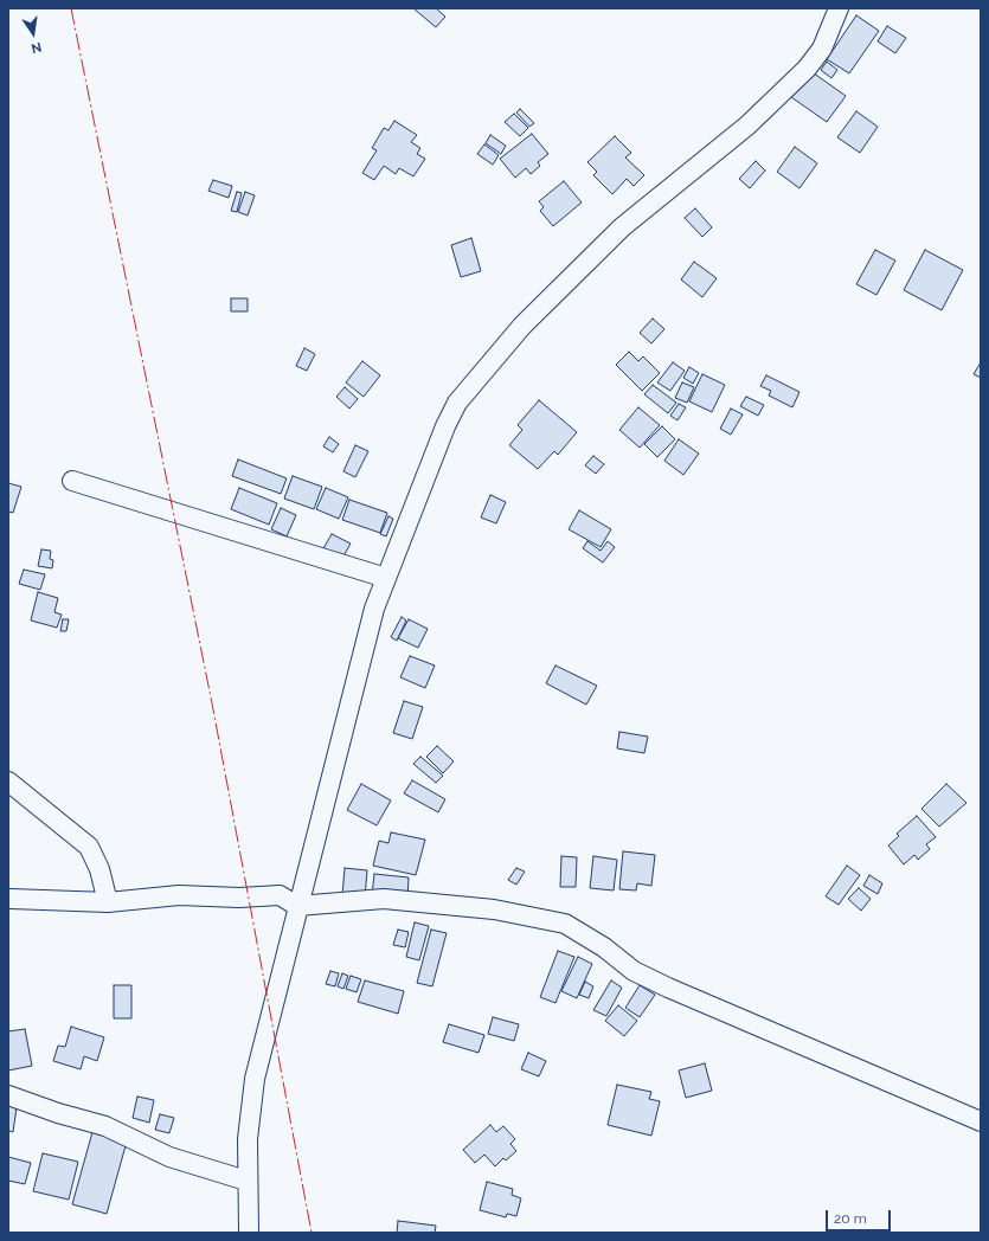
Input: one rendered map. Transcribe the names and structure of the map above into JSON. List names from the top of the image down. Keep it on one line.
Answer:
{"scale_bar":"20 m","north":"bottom"}
